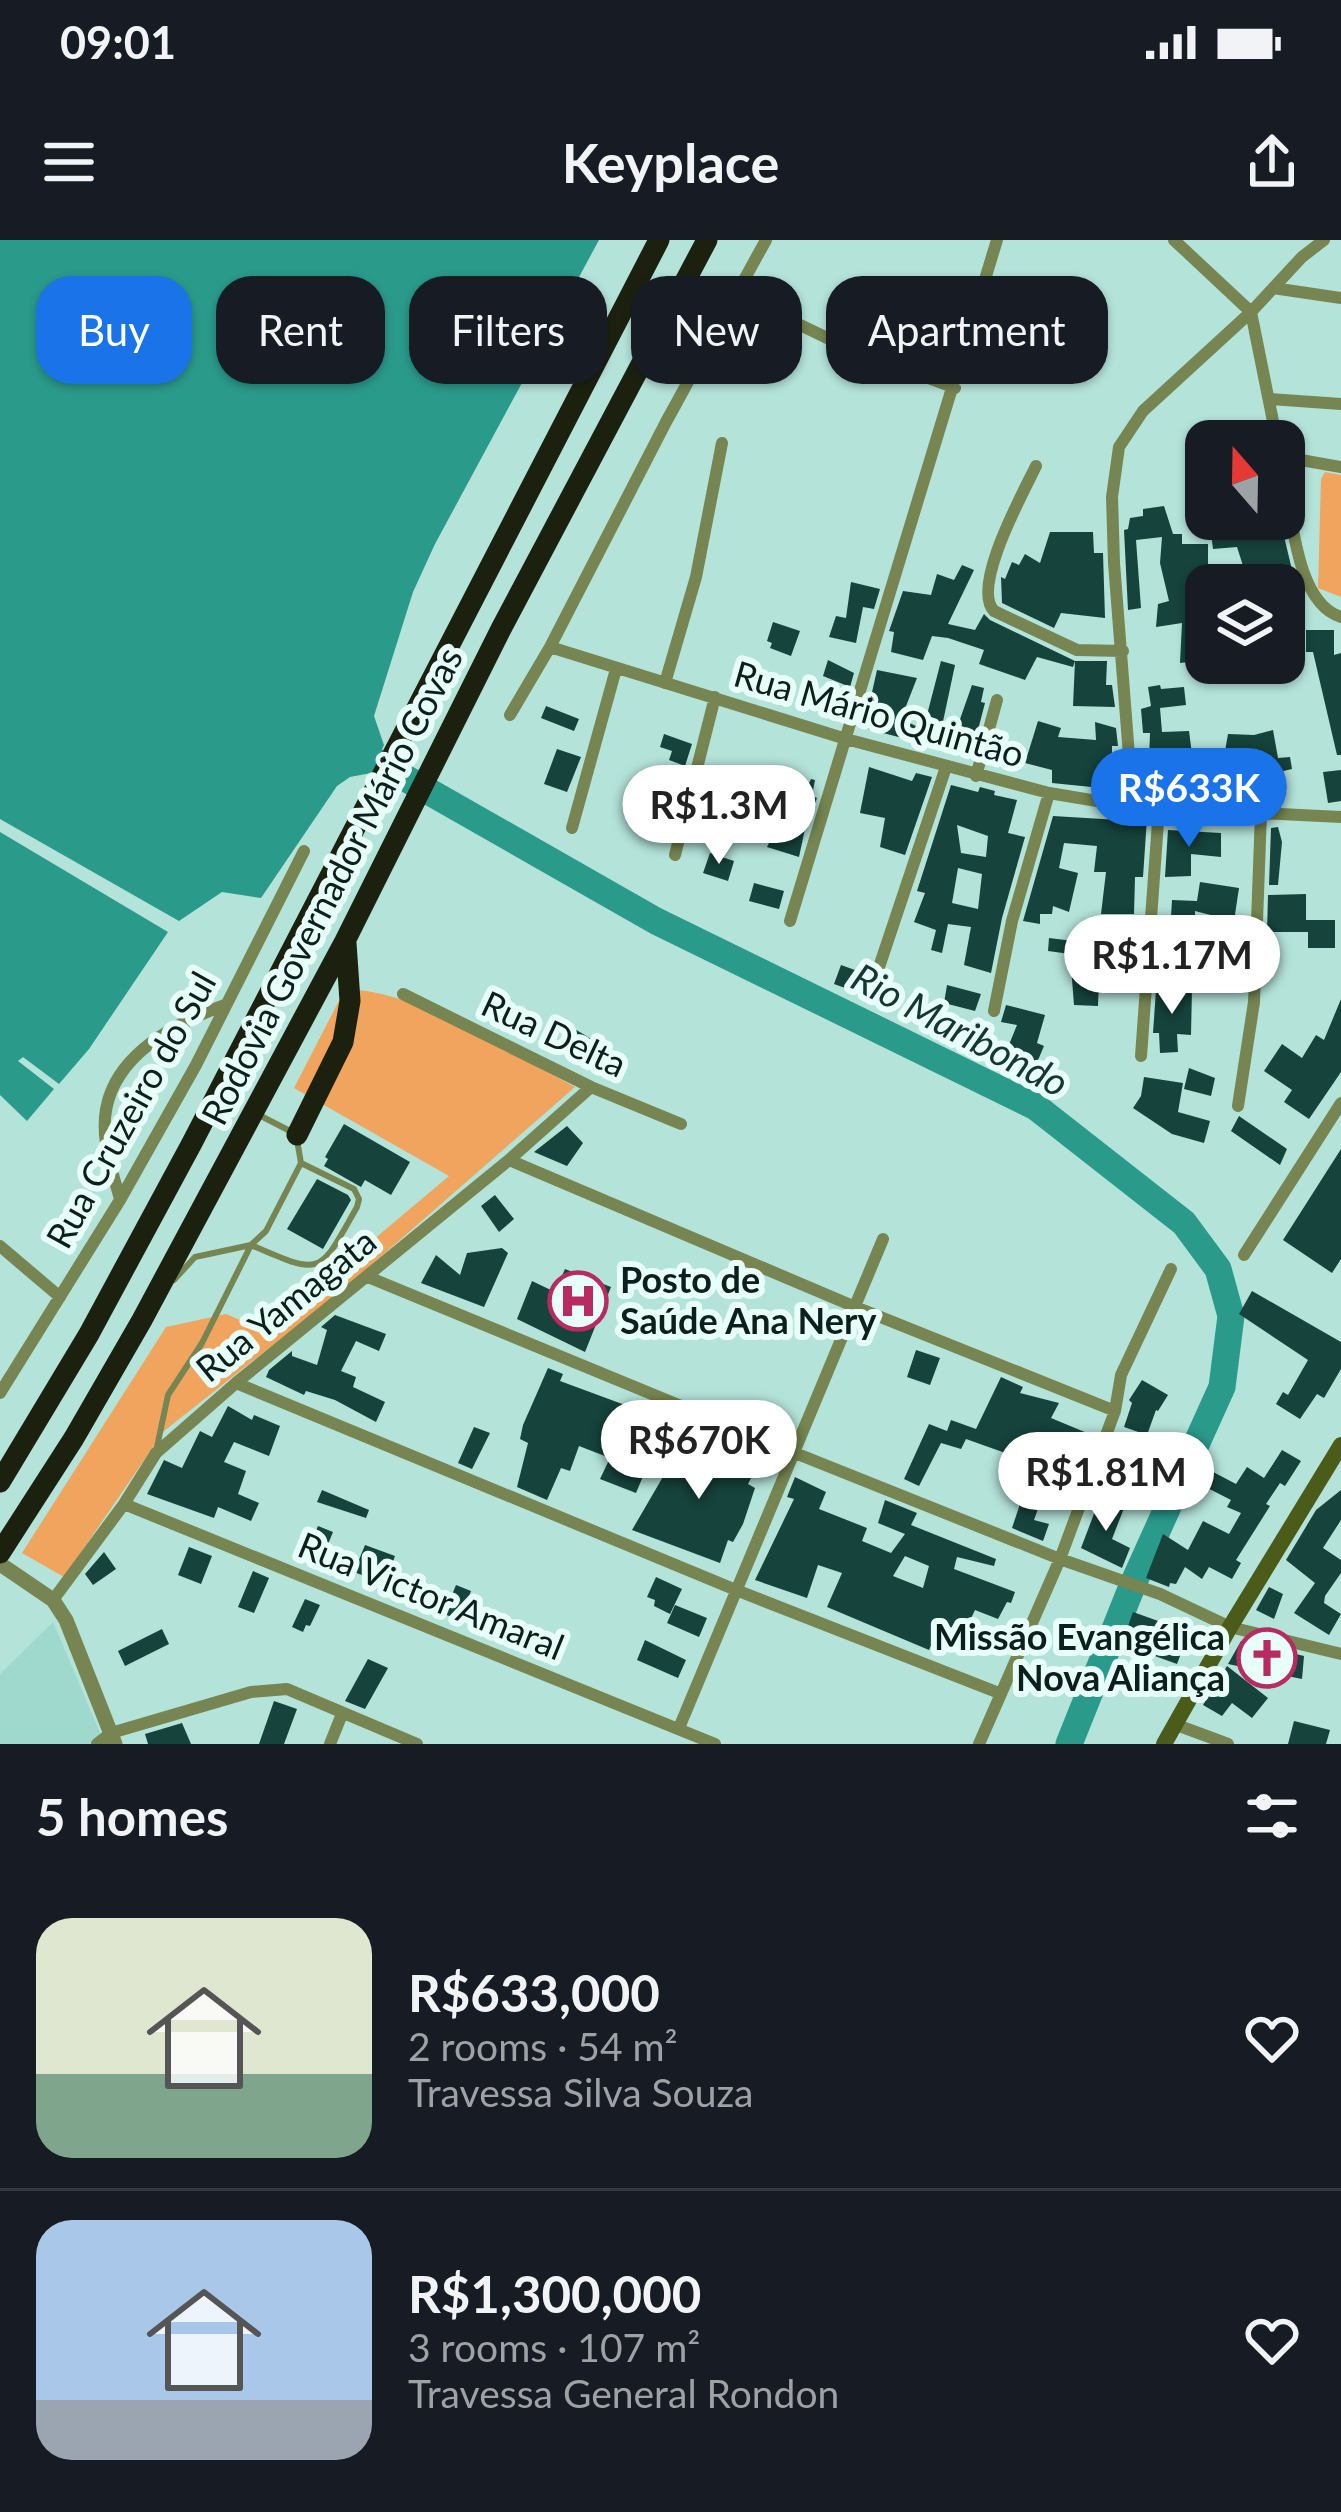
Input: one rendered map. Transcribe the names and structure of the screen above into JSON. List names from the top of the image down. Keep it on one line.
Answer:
{"streets":{"highway":["Rodovia Governador Mário Covas"],"street":["Rua Mário Quintão","Rua Delta","Rua Cruzeiro do Sul","Rua Yamagata","Rua Victor Amaral"]},"crossings":[["Rua Delta","Rua Yamagata"],["Rua Yamagata","Rua Victor Amaral"]],"water":["Rio Maribondo"],"places":{"hospital":["Posto de Saúde Ana Nery"],"church":["Missão Evangélica Nova Aliança"]},"north":"top","page":{"status":"09:01","header":"Keyplace","chip":["Buy","Rent","Filters","New","Apartment"],"price":["R$633K","R$1.3M","R$1.17M","R$670K","R$1.81M"],"heading":"5 homes","list":[{"name":"R$633,000","note":"2 rooms · 54 m² · Travessa Silva Souza"},{"name":"R$1,300,000","note":"3 rooms · 107 m² · Travessa General Rondon"}]}}
